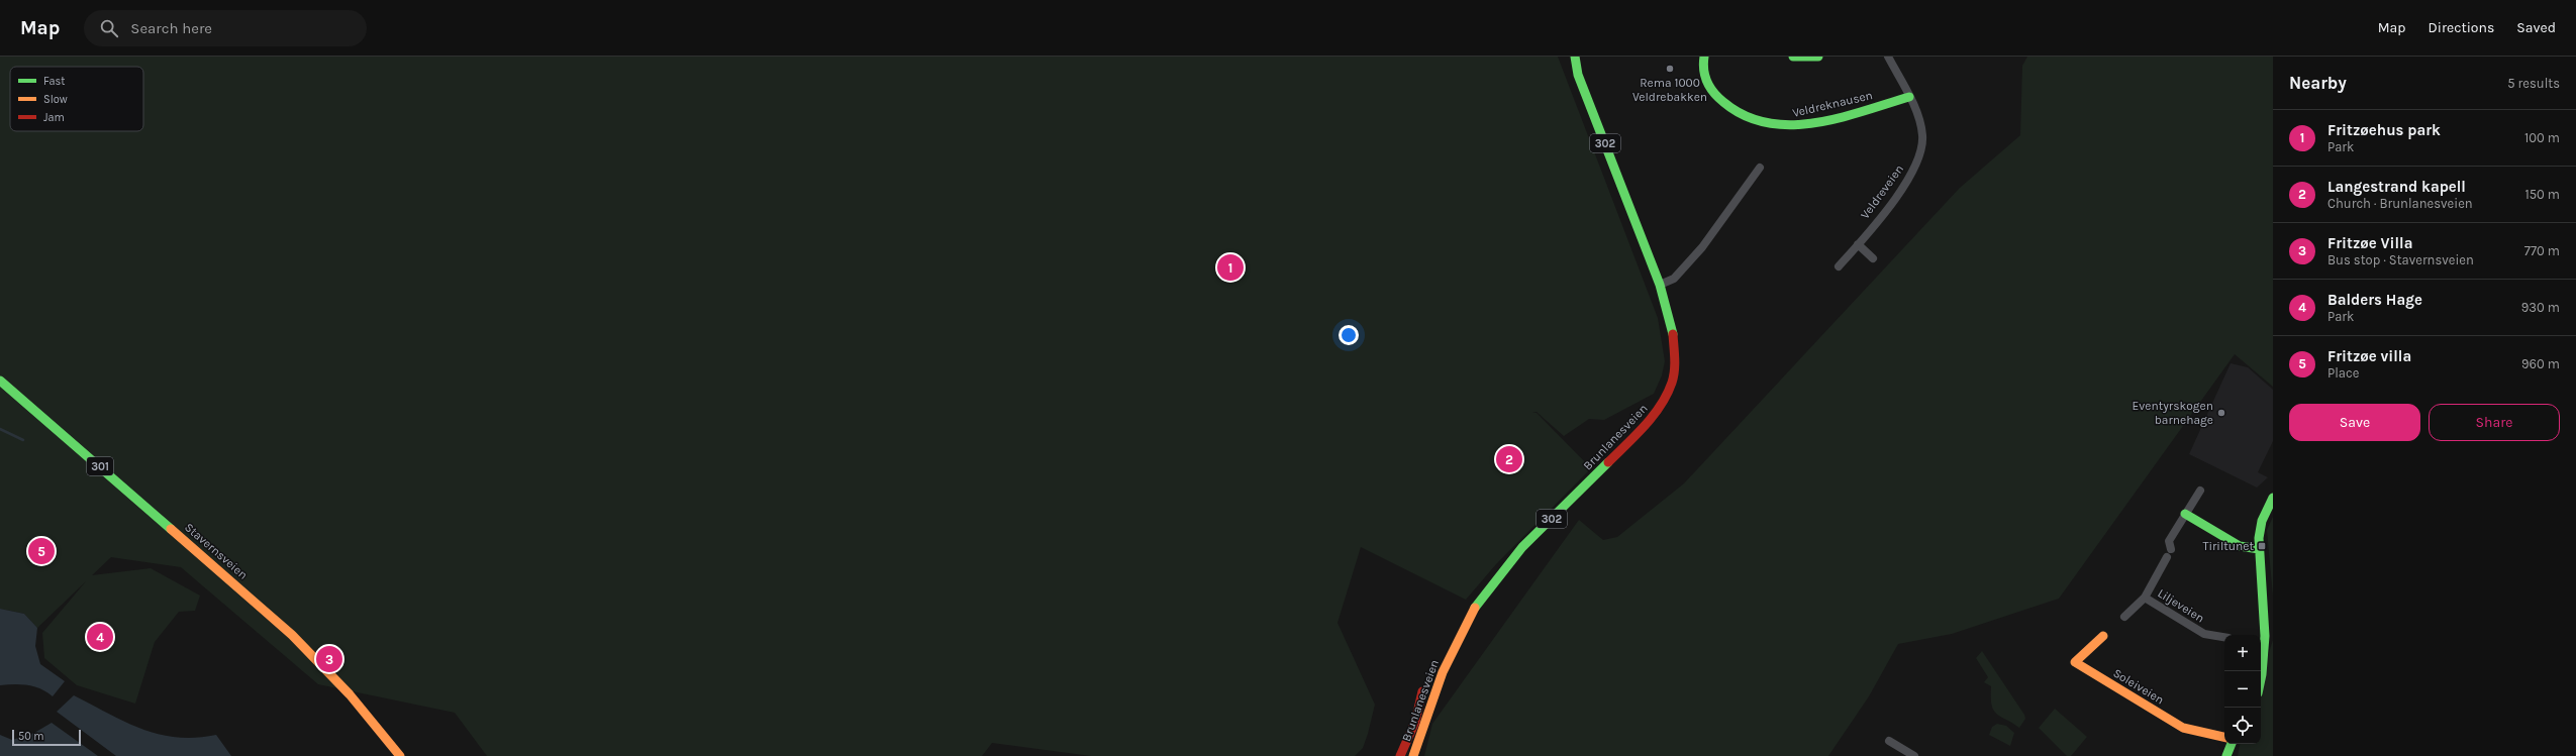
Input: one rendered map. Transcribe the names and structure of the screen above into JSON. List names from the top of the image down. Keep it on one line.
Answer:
{"streets":{"main road":["Veldreknausen","302","Brunlanesveien","301","Stavernsveien","Soleiveien"],"street":["Veldreveien","Liljeveien"]},"crossings":[["Veldreknausen","Veldreveien"]],"places":{"other":["Rema 1000 Veldrebakken","Eventyrskogen barnehage"],"transit":["Tiriltunet"]},"legend":["Fast","Slow","Jam"],"scale_bar":"50 m","page":{"header":"Map","search":"Search here","nav":["Map","Directions","Saved"],"heading":["Nearby","5 results"],"list":[{"mark":"1","name":"Fritzøehus park","note":"Park","value":"100 m"},{"mark":"2","name":"Langestrand kapell","note":"Church · Brunlanesveien","value":"150 m"},{"mark":"3","name":"Fritzøe Villa","note":"Bus stop · Stavernsveien","value":"770 m"},{"mark":"4","name":"Balders Hage","note":"Park","value":"930 m"},{"mark":"5","name":"Fritzøe villa","note":"Place","value":"960 m"}],"pins":["1","2","5","4","3"],"buttons":["Save","Share"],"map_buttons":["+","−"],"scale":"50 m"}}
